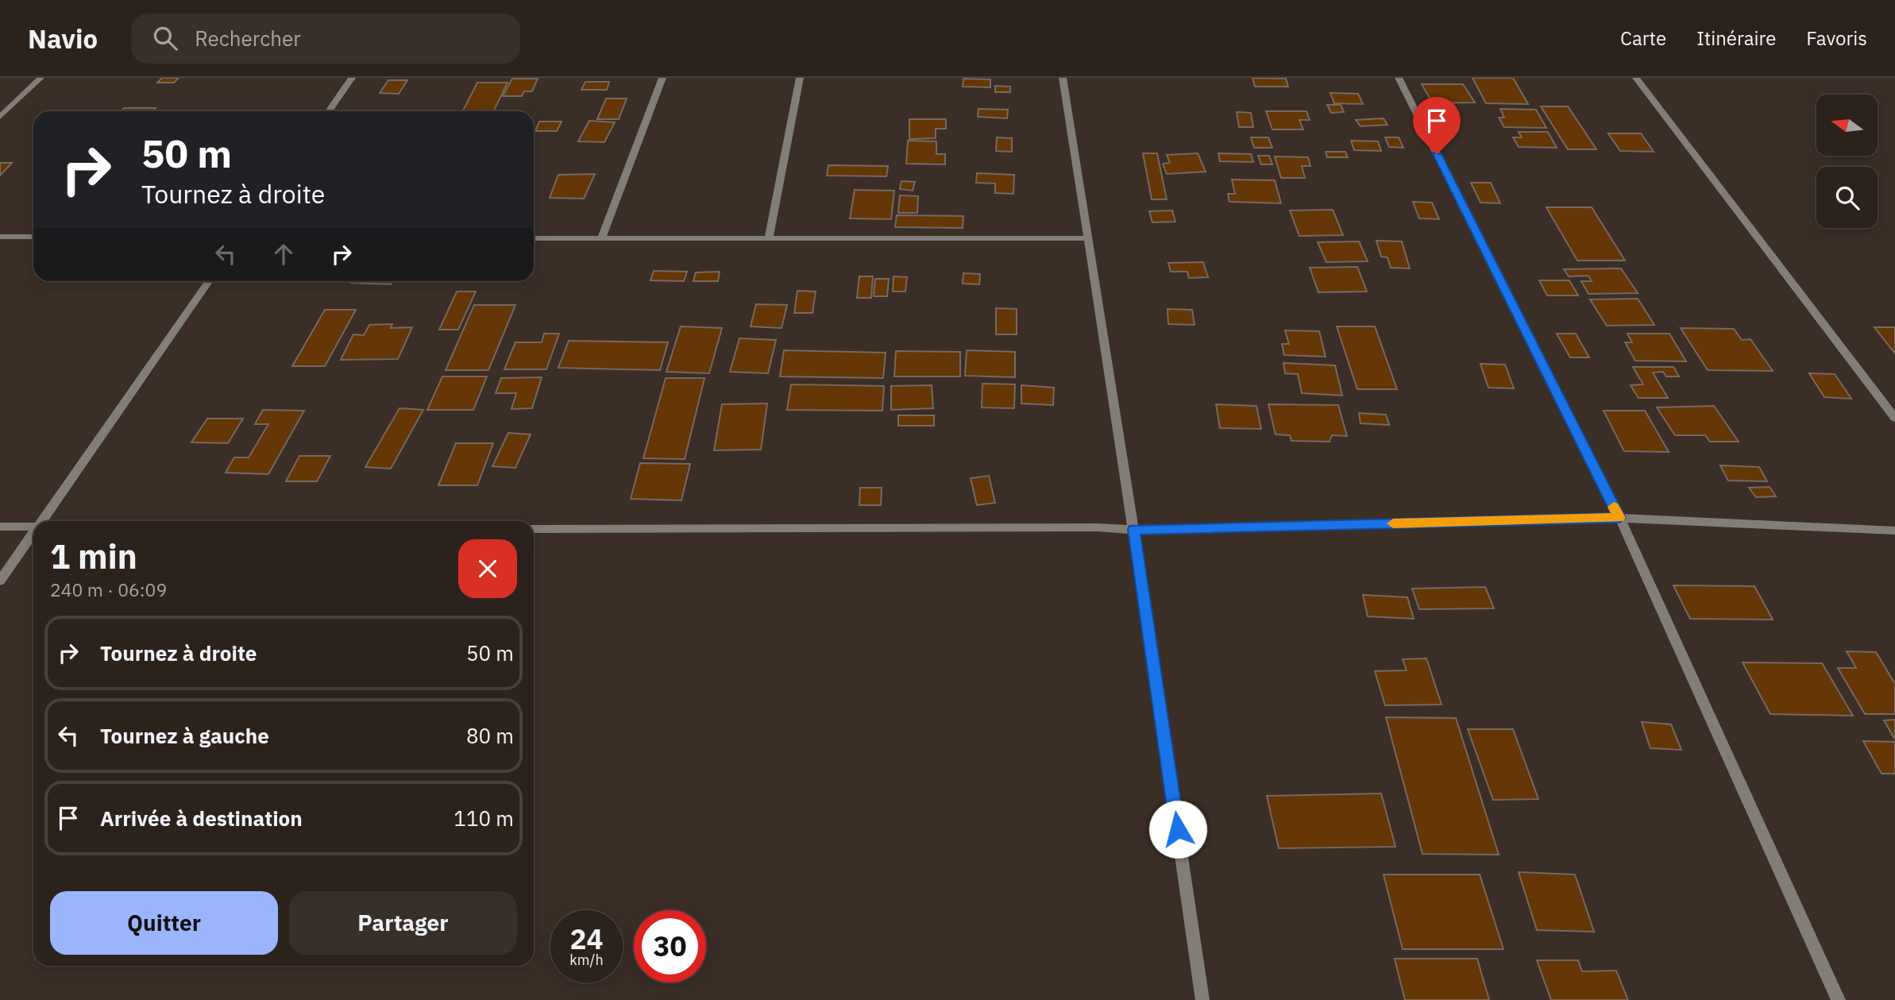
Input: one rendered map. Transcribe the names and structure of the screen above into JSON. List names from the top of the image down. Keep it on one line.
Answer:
{"north":"left","page":{"header":"Navio","search":"Rechercher","nav":["Carte","Itinéraire","Favoris"],"turn":["50 m","Tournez à droite"],"heading":["1 min","240 m · 06:09"],"list":[{"name":"Tournez à droite","value":"50 m"},{"name":"Tournez à gauche","value":"80 m"},{"name":"Arrivée à destination","value":"110 m"}],"buttons":["Quitter","Partager"],"speed":"24 km/h","limit":"30"}}
